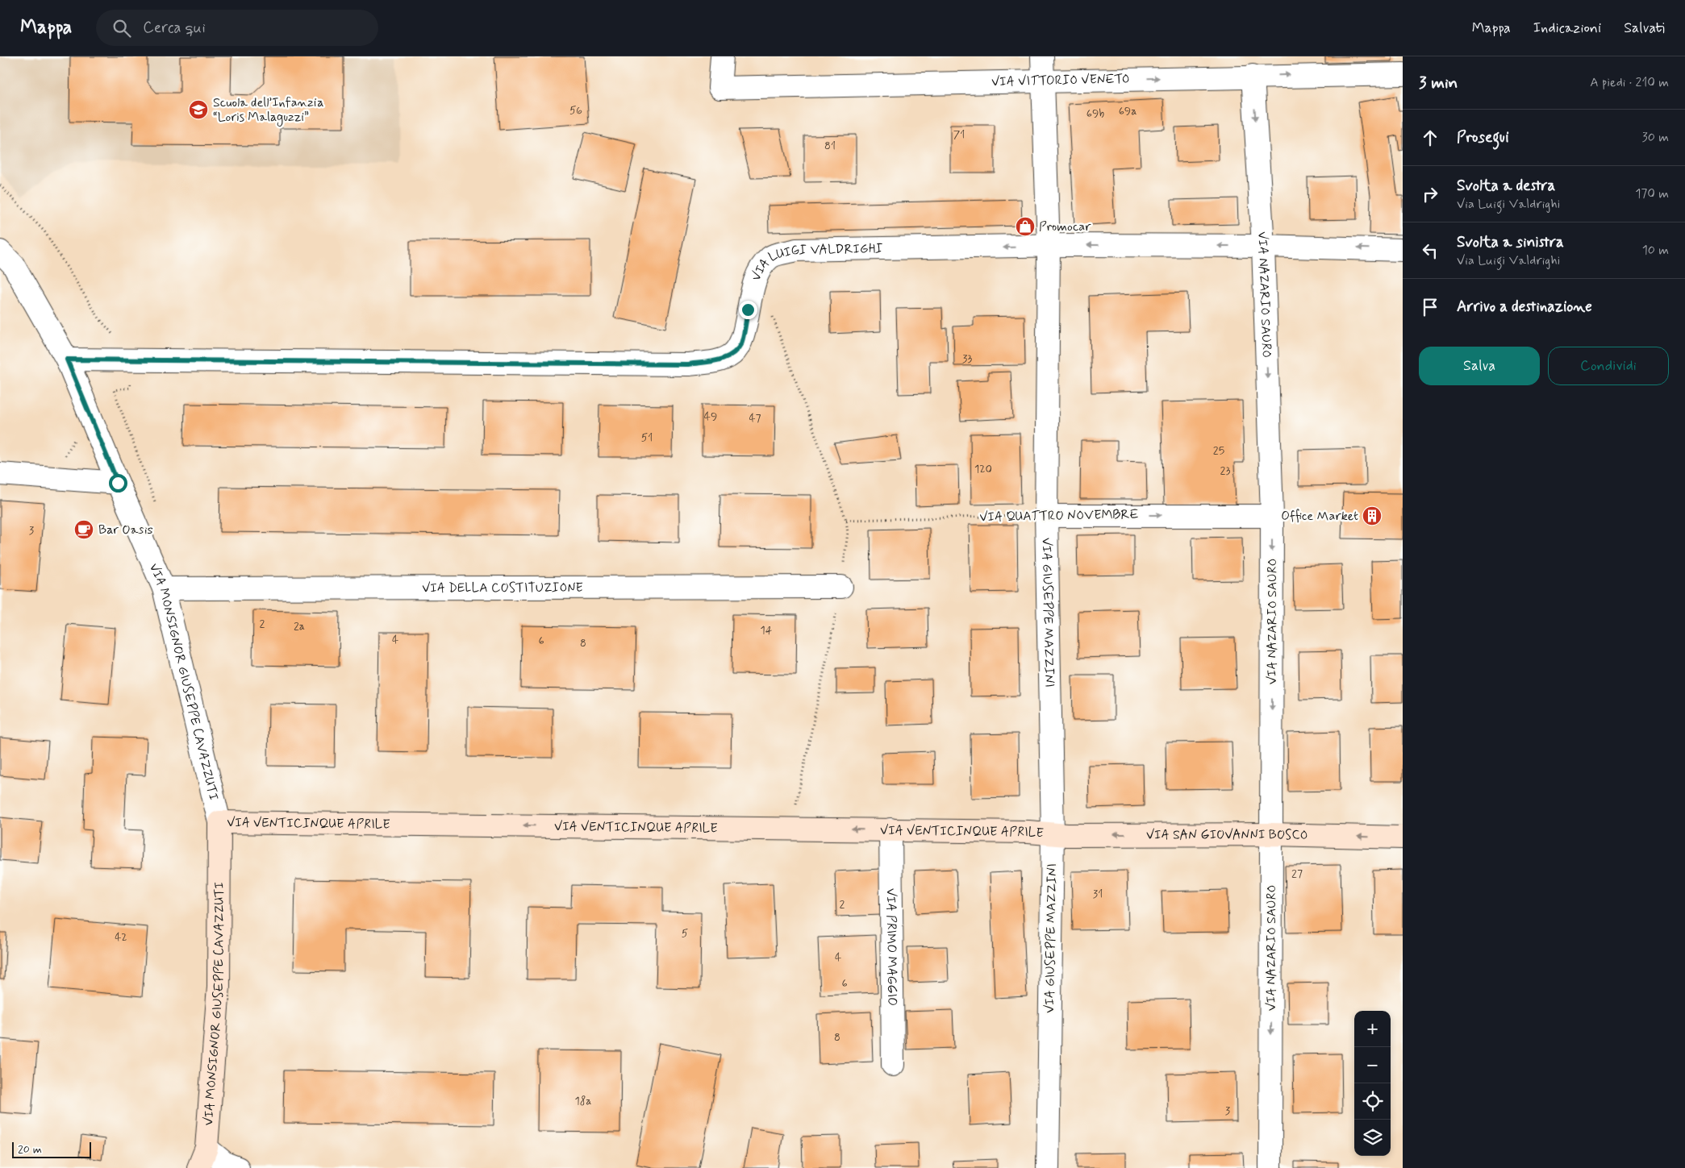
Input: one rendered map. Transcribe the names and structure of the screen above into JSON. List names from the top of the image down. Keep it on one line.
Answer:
{"streets":{"street":["VIA VITTORIO VENETO","VIA LUIGI VALDRIGHI","VIA NAZARIO SAURO","VIA QUATTRO NOVEMBRE","VIA DELLA COSTITUZIONE","VIA GIUSEPPE MAZZINI","VIA MONSIGNOR GIUSEPPE CAVAZZUTI","VIA VENTICINQUE APRILE","VIA SAN GIOVANNI BOSCO","VIA PRIMO MAGGIO"]},"crossings":[["VIA VITTORIO VENETO","VIA NAZARIO SAURO"],["VIA VITTORIO VENETO","VIA GIUSEPPE MAZZINI"],["VIA LUIGI VALDRIGHI","VIA GIUSEPPE MAZZINI"],["VIA LUIGI VALDRIGHI","VIA MONSIGNOR GIUSEPPE CAVAZZUTI"],["VIA NAZARIO SAURO","VIA QUATTRO NOVEMBRE"],["VIA NAZARIO SAURO","VIA SAN GIOVANNI BOSCO"],["VIA QUATTRO NOVEMBRE","VIA GIUSEPPE MAZZINI"],["VIA DELLA COSTITUZIONE","VIA MONSIGNOR GIUSEPPE CAVAZZUTI"],["VIA GIUSEPPE MAZZINI","VIA VENTICINQUE APRILE"],["VIA GIUSEPPE MAZZINI","VIA SAN GIOVANNI BOSCO"],["VIA MONSIGNOR GIUSEPPE CAVAZZUTI","VIA VENTICINQUE APRILE"],["VIA VENTICINQUE APRILE","VIA SAN GIOVANNI BOSCO"],["VIA VENTICINQUE APRILE","VIA PRIMO MAGGIO"]],"one_way":["VIA LUIGI VALDRIGHI","VIA NAZARIO SAURO","VIA QUATTRO NOVEMBRE","VIA VENTICINQUE APRILE","VIA SAN GIOVANNI BOSCO"],"places":{"school or university":["Scuola dell’Infanzia “Loris Malaguzzi”"],"shop":["Promocar"],"building":["Office Market"],"cafe":["Bar Oasis"]},"house_numbers":["56","69a","69b","71","81","33","49","47","51","25","120","23","3","2","2a","14","4","6","8","27","31","2","5","42","4","6","8","18a","3"],"scale_bar":"20 m","page":{"header":"Mappa","search":"Cerca qui","nav":["Mappa","Indicazioni","Salvati"],"heading":["3 min","A piedi · 210 m"],"list":[["Prosegui","30 m"],["Svolta a destra","Via Luigi Valdrighi","170 m"],["Svolta a sinistra","Via Luigi Valdrighi","10 m"],"Arrivo a destinazione"],"buttons":["Salva","Condividi"],"map_buttons":["+","−"],"scale":"20 m"}}
